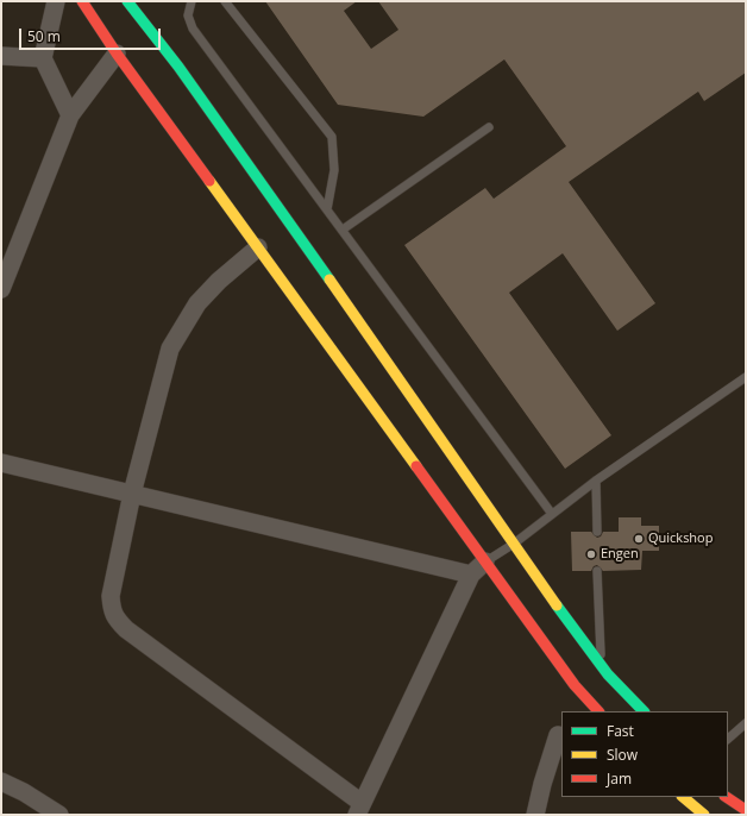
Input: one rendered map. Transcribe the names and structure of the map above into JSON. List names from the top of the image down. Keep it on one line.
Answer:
{"places":["Quickshop","Engen"],"legend":["Fast","Slow","Jam"],"scale_bar":"50 m"}
